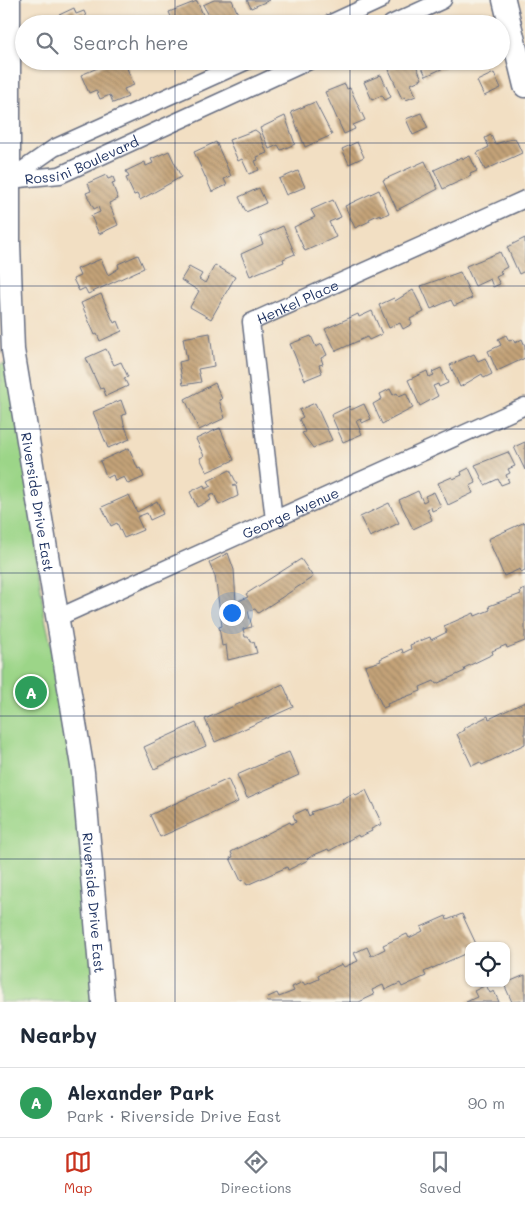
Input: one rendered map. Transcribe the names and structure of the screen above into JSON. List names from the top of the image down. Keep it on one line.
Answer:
{"streets":{"main road":["Riverside Drive East"],"street":["Rossini Boulevard","Henkel Place","George Avenue"]},"crossings":[["Rossini Boulevard","Riverside Drive East"],["Henkel Place","George Avenue"],["Riverside Drive East","George Avenue"]],"page":{"search":"Search here","pins":"A","heading":"Nearby","list":[{"mark":"A","name":"Alexander Park","note":"Park · Riverside Drive East","value":"90 m"}],"nav":["Map","Directions","Saved"]}}
